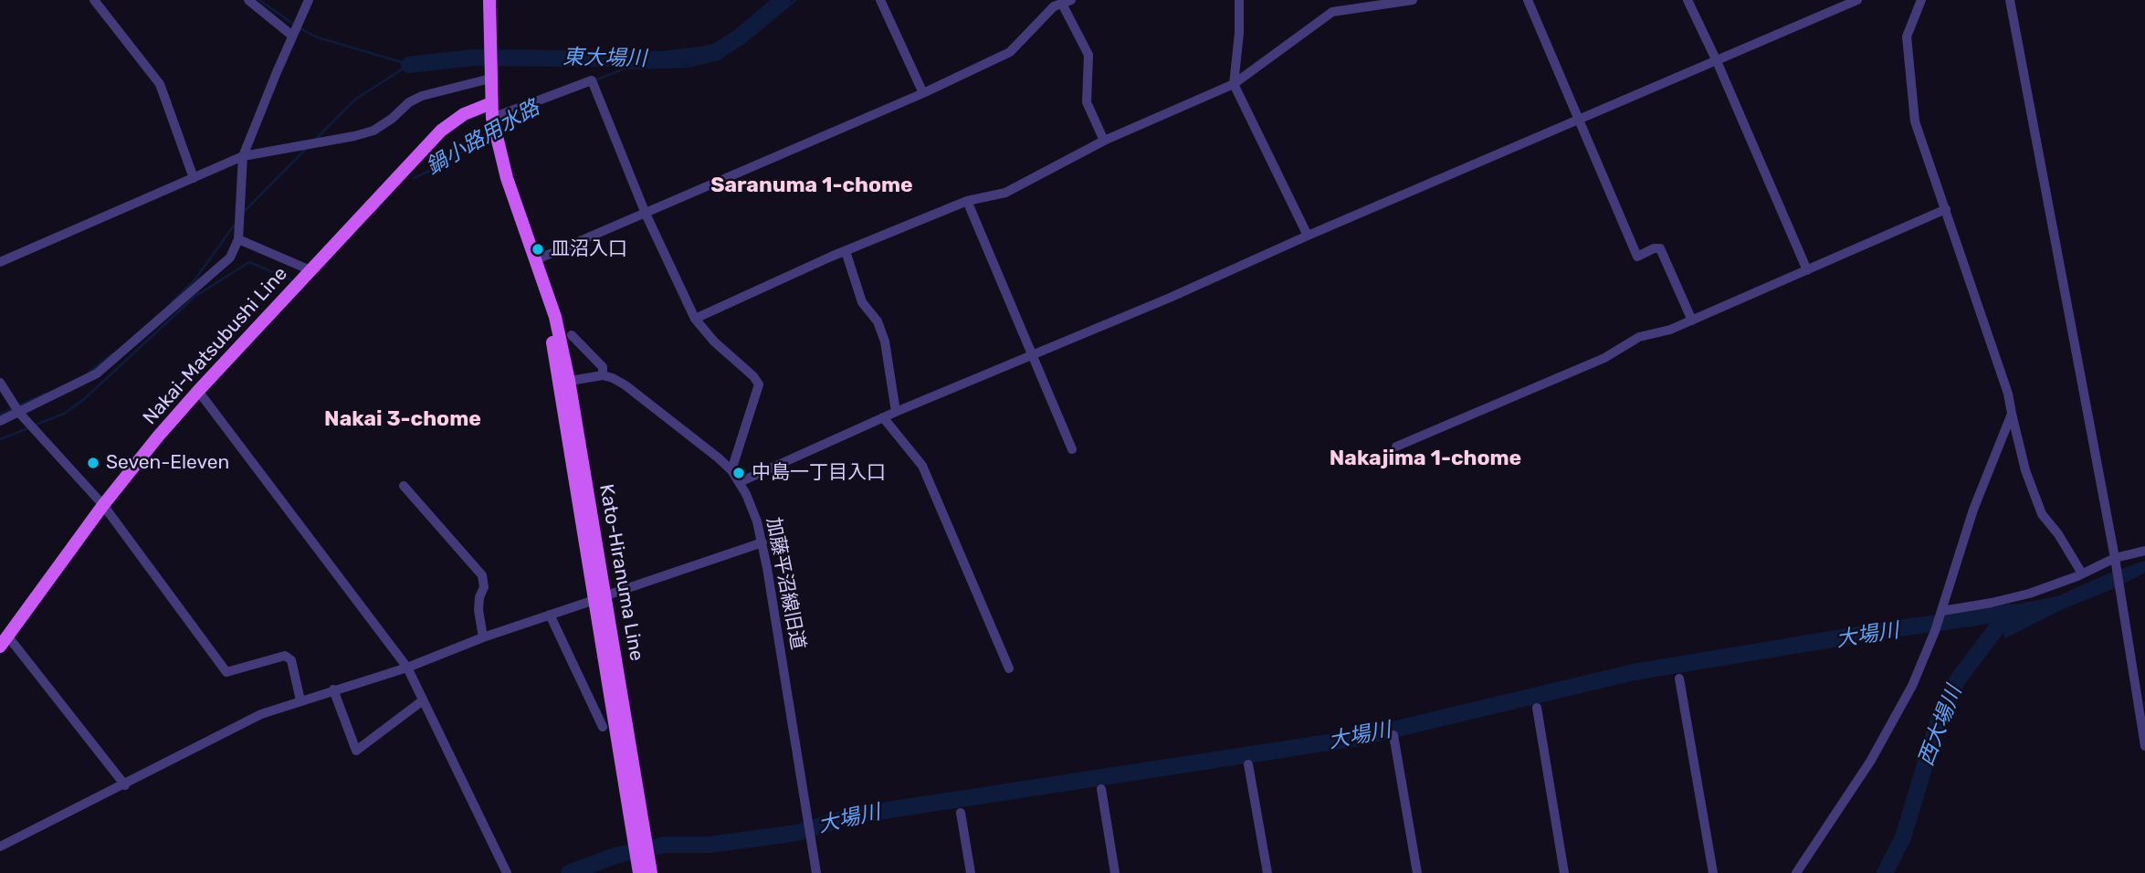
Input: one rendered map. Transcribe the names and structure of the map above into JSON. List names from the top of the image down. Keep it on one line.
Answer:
{"streets":{"main road":["Nakai-Matsubushi Line","Kato-Hiranuma Line"],"street":["加藤平沼線旧道"]},"crossings":[["Nakai-Matsubushi Line","Kato-Hiranuma Line"]],"districts":["Saranuma 1-chome","Nakai 3-chome","Nakajima 1-chome"],"water":["東大場川","鍋小路用水路","大場川","西大場川"],"places":["皿沼入口","Seven-Eleven","中島一丁目入口"]}
